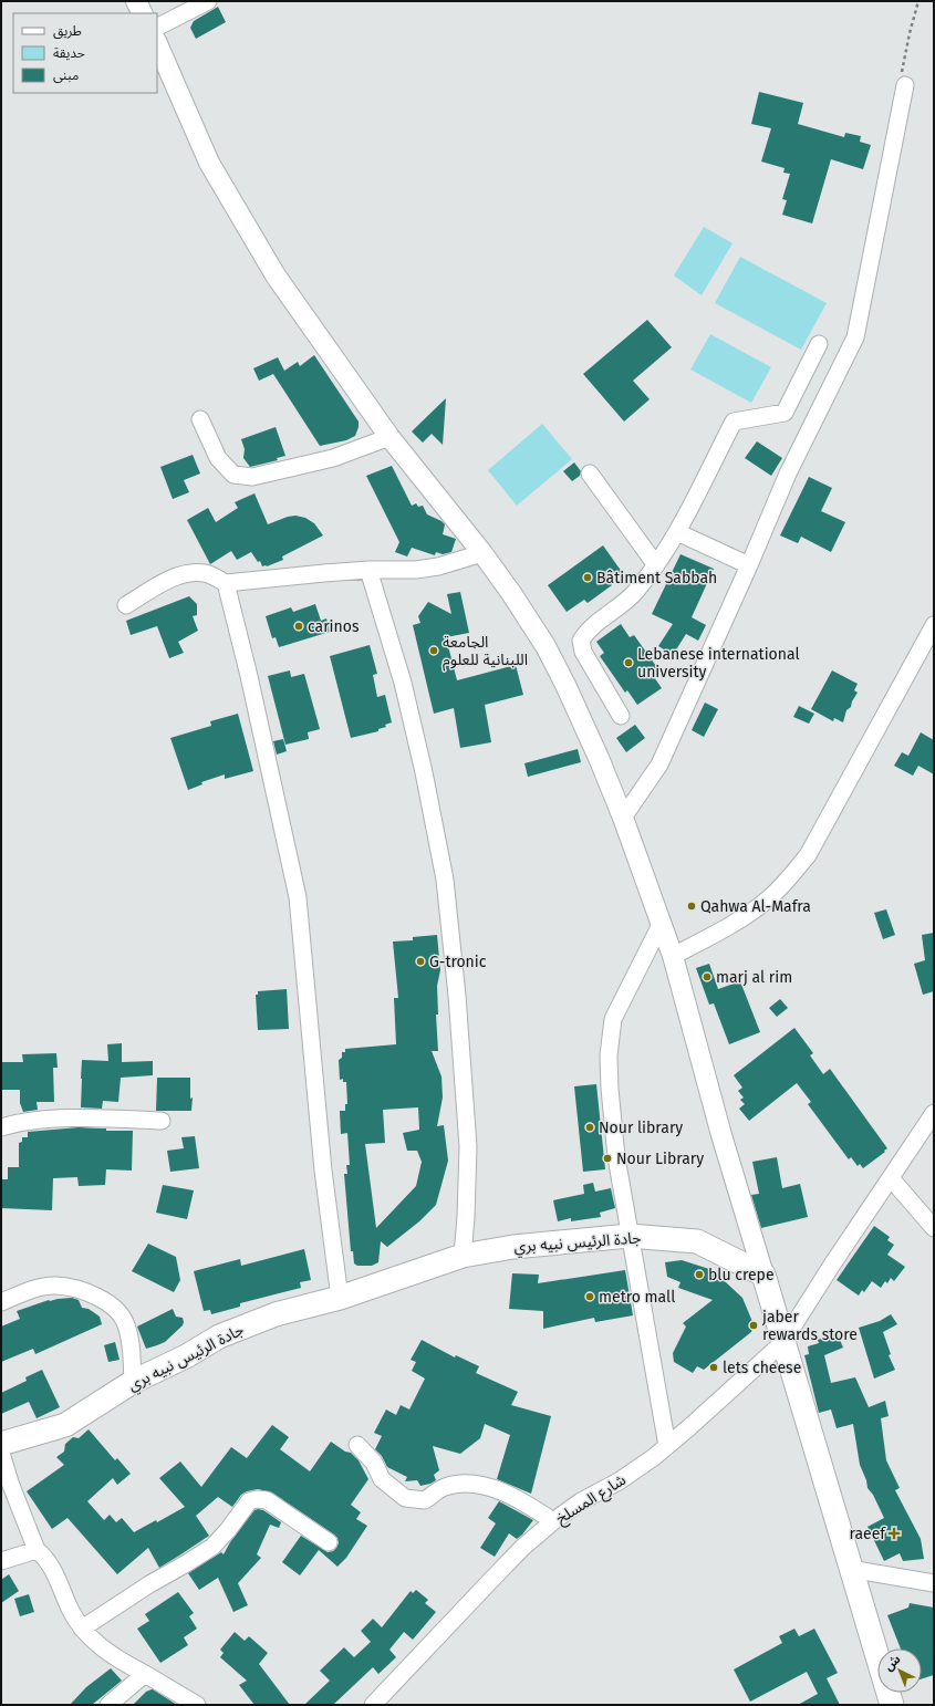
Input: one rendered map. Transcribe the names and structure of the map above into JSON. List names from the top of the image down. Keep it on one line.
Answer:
{"streets":{"main road":["جادة الرئيس نبيه بري"],"street":["شارع المسلخ"]},"places":{"other":["Bâtiment Sabbah","carinos","الجامعة اللبنانية للعلوم","Lebanese international university","Qahwa Al-Mafra","G-tronic","marj al rim","Nour library","Nour Library","blu crepe","metro mall","jaber rewards store","lets cheese"],"health":["raeef"]},"legend":["طريق","حديقة","مبنى"],"north":"top left"}
